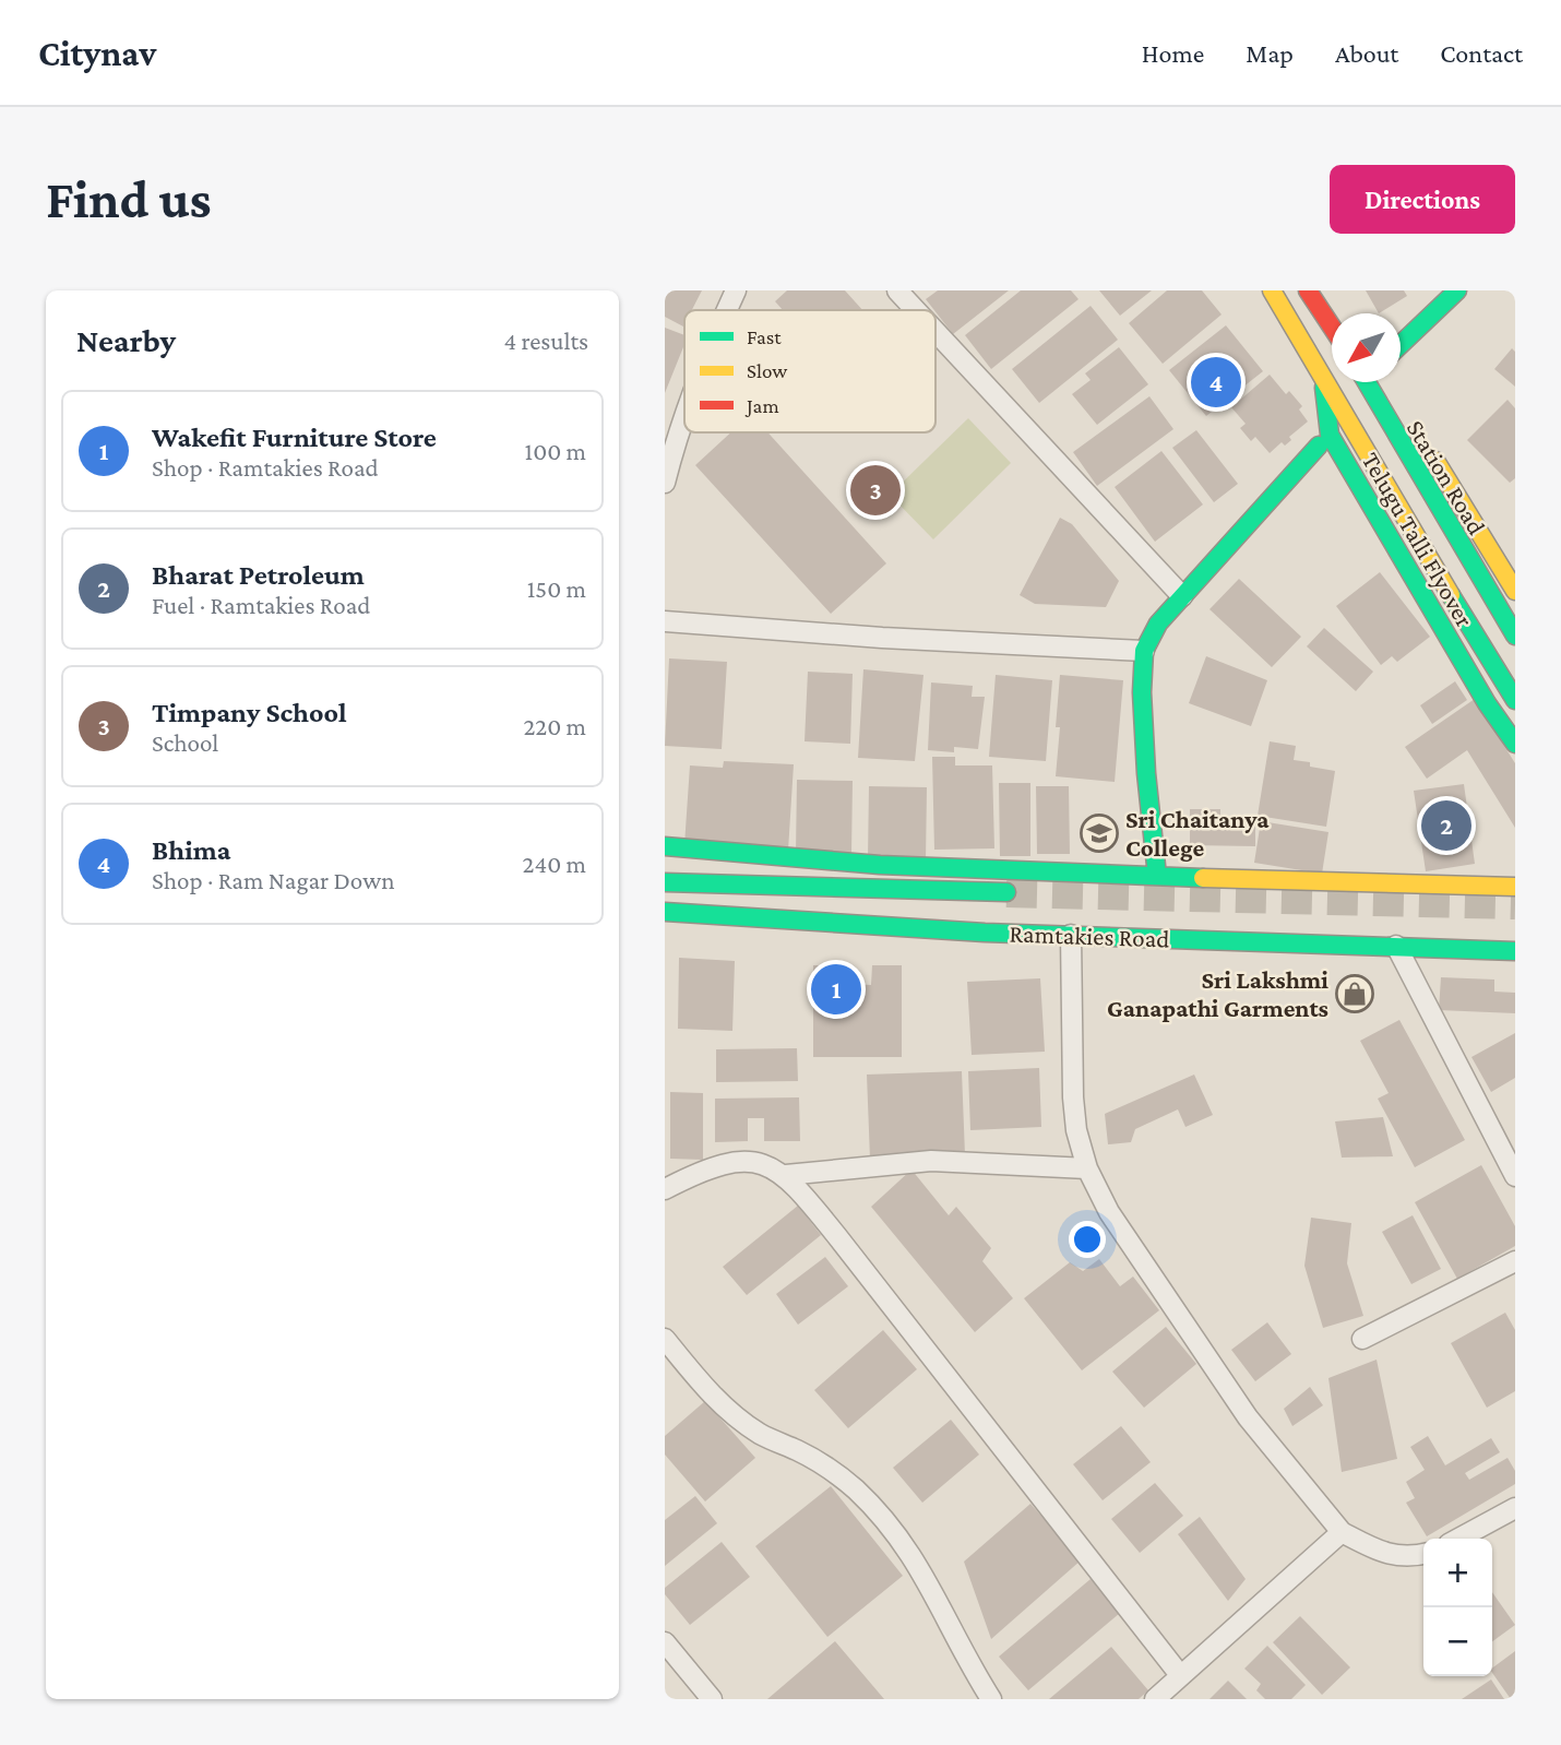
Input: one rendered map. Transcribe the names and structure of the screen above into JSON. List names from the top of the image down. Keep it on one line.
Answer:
{"streets":{"main road":["Station Road","Telugu Talli Flyover","Ramtakies Road"]},"places":{"school or university":["Sri Chaitanya College"],"shop":["Sri Lakshmi Ganapathi Garments"]},"legend":["Fast","Slow","Jam"],"north":"bottom left","page":{"header":"Citynav","nav":["Home","Map","About","Contact"],"buttons":"Directions","title":"Find us","heading":["Nearby","4 results"],"pins":["4","3","2","1"],"list":[{"mark":"1","name":"Wakefit Furniture Store","note":"Shop · Ramtakies Road","value":"100 m"},{"mark":"2","name":"Bharat Petroleum","note":"Fuel · Ramtakies Road","value":"150 m"},{"mark":"3","name":"Timpany School","note":"School","value":"220 m"},{"mark":"4","name":"Bhima","note":"Shop · Ram Nagar Down","value":"240 m"}],"map_buttons":["+","−"]}}
